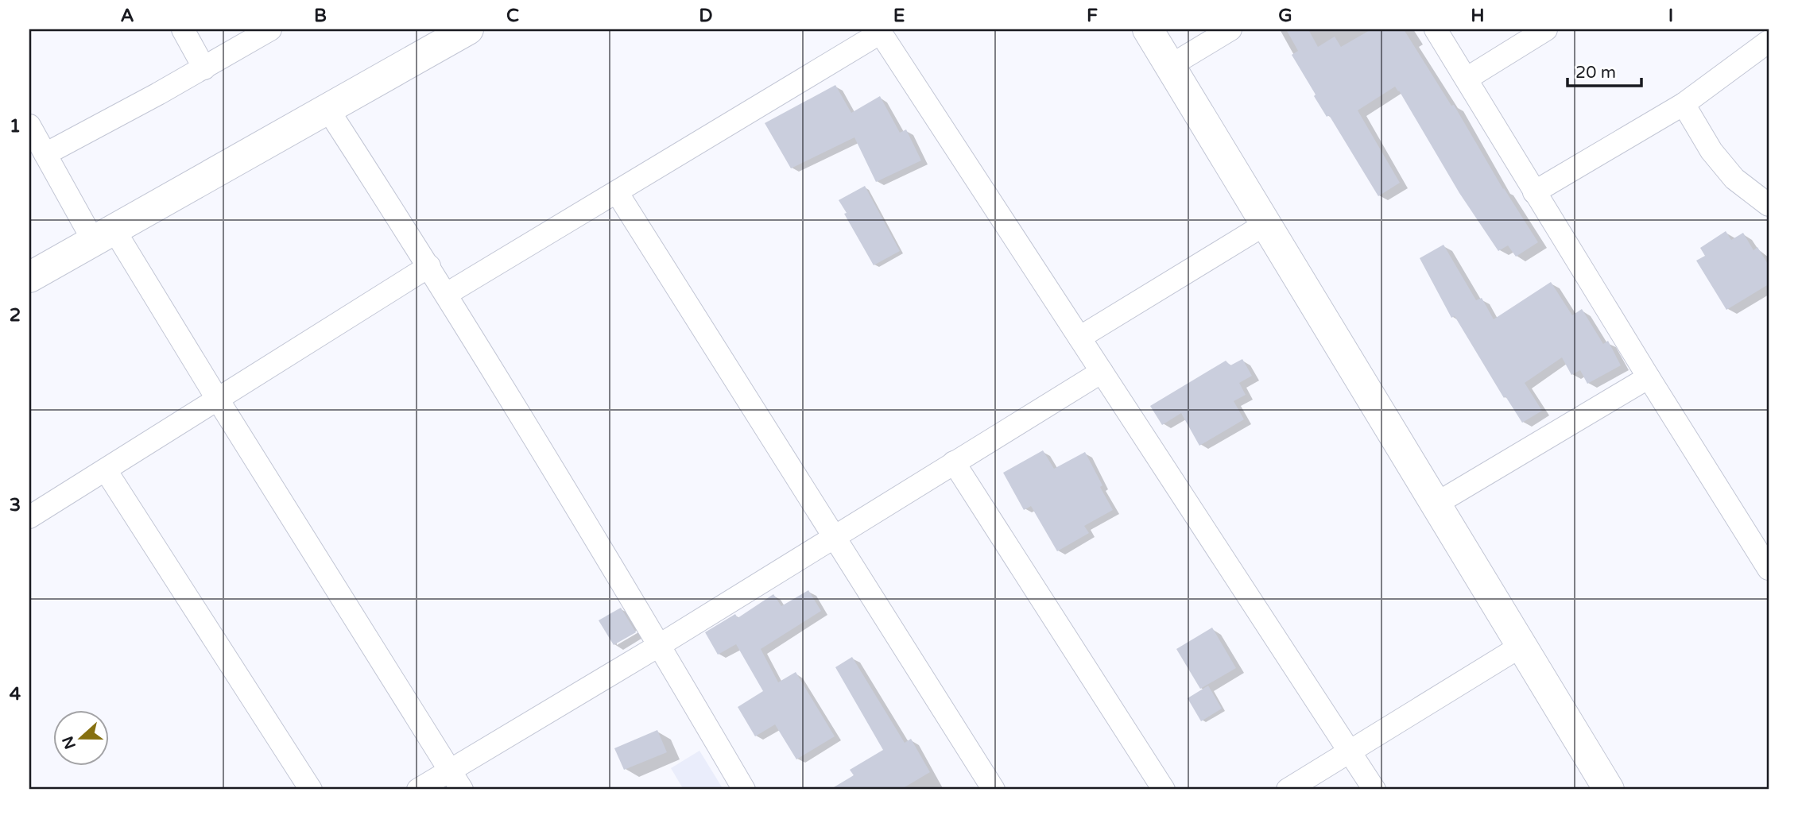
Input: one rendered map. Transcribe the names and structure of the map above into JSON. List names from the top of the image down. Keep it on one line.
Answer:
{"scale_bar":"20 m","north":"left","grid":{"columns":["A","B","C","D","E","F","G","H","I"],"rows":["1","2","3","4"]}}
